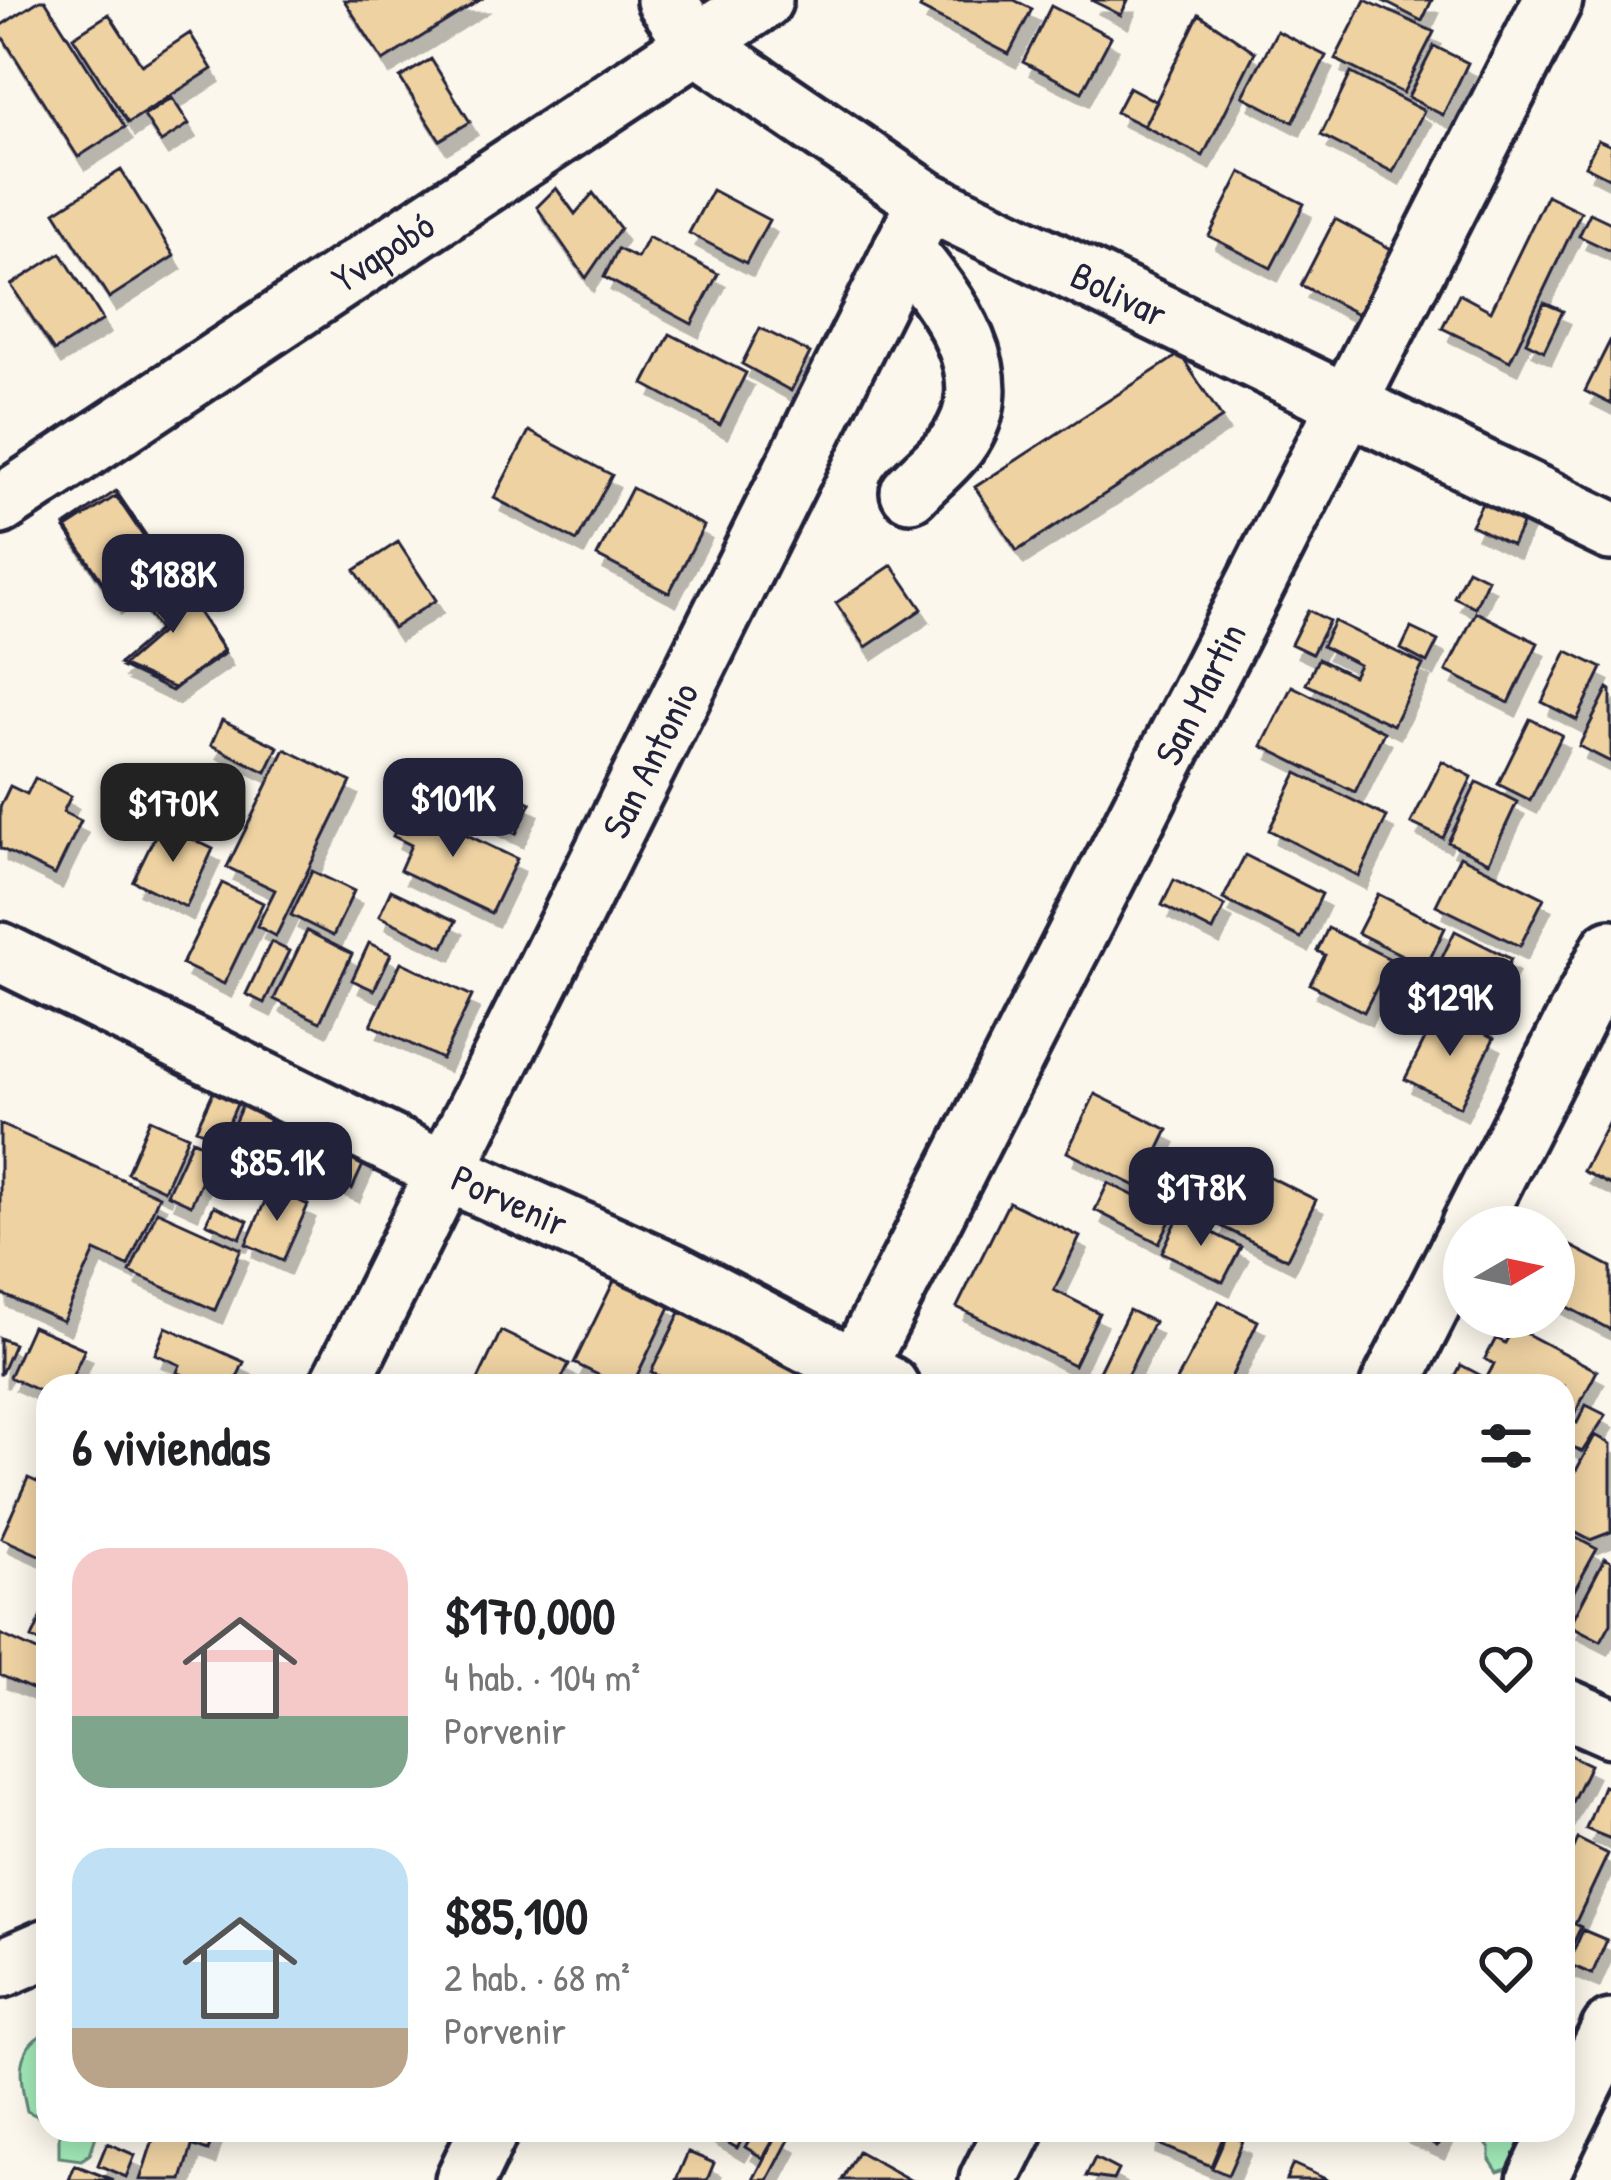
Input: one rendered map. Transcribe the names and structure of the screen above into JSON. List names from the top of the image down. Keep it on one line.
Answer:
{"streets":{"street":["Yvapobó","Bolivar","San Martin","San Antonio","Porvenir"]},"crossings":[["Yvapobó","Bolivar"],["Bolivar","San Martin"],["Bolivar","San Antonio"],["San Antonio","Porvenir"]],"north":"right","page":{"price":["$188K","$101K","$170K","$129K","$85.1K","$178K"],"heading":"6 viviendas","list":[{"name":"$170,000","note":"4 hab. · 104 m² · Porvenir"},{"name":"$85,100","note":"2 hab. · 68 m² · Porvenir"}]}}
